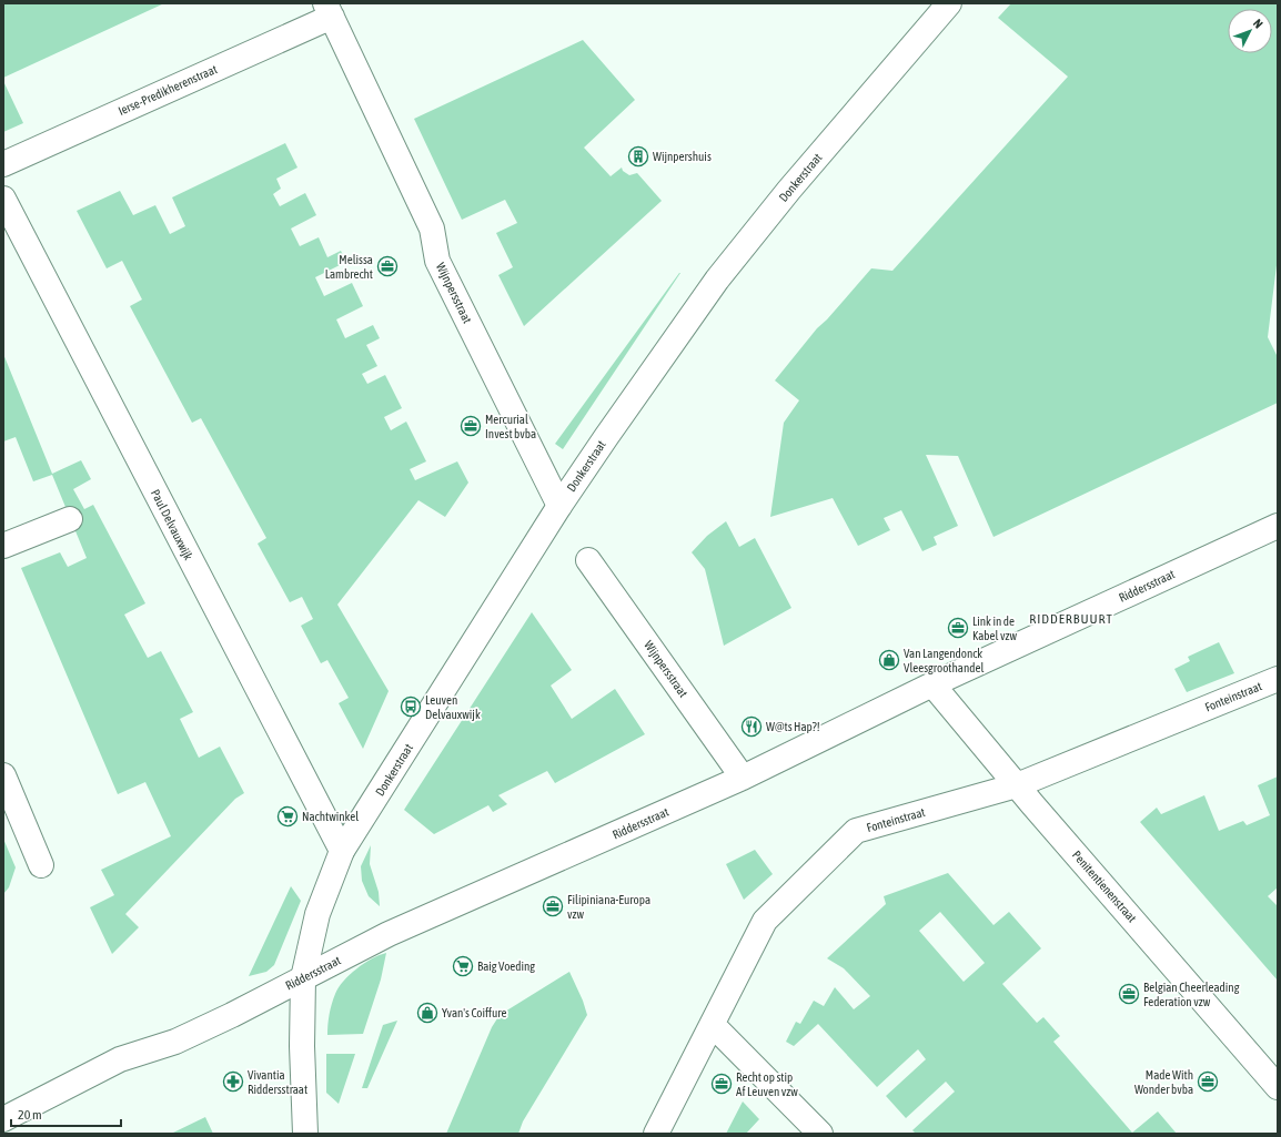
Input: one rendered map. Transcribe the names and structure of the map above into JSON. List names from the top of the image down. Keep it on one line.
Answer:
{"streets":{"street":["Ierse-Predikherenstraat","Donkerstraat","Wijnpersstraat","Paul Delvauxwijk","Riddersstraat","Fonteinstraat","Penitentienenstraat"]},"crossings":[["Ierse-Predikherenstraat","Wijnpersstraat"],["Donkerstraat","Wijnpersstraat"],["Donkerstraat","Paul Delvauxwijk"],["Donkerstraat","Riddersstraat"],["Wijnpersstraat","Riddersstraat"],["Riddersstraat","Penitentienenstraat"],["Fonteinstraat","Penitentienenstraat"]],"districts":["RIDDERBUURT"],"places":{"building":["Wijnpershuis"],"office":["Melissa Lambrecht","Mercurial Invest bvba","Link in de Kabel vzw","Filipiniana-Europa vzw","Belgian Cheerleading Federation vzw","Made With Wonder bvba","Recht op stip Af Leuven vzw"],"shop":["Van Langendonck Vleesgroothandel","Yvan's Coiffure"],"bus stop":["Leuven Delvauxwijk"],"restaurant":["W@ts Hap?!"],"supermarket":["Nachtwinkel","Baig Voeding"],"pharmacy":["Vivantia Riddersstraat"]},"scale_bar":"20 m","north":"top right"}
